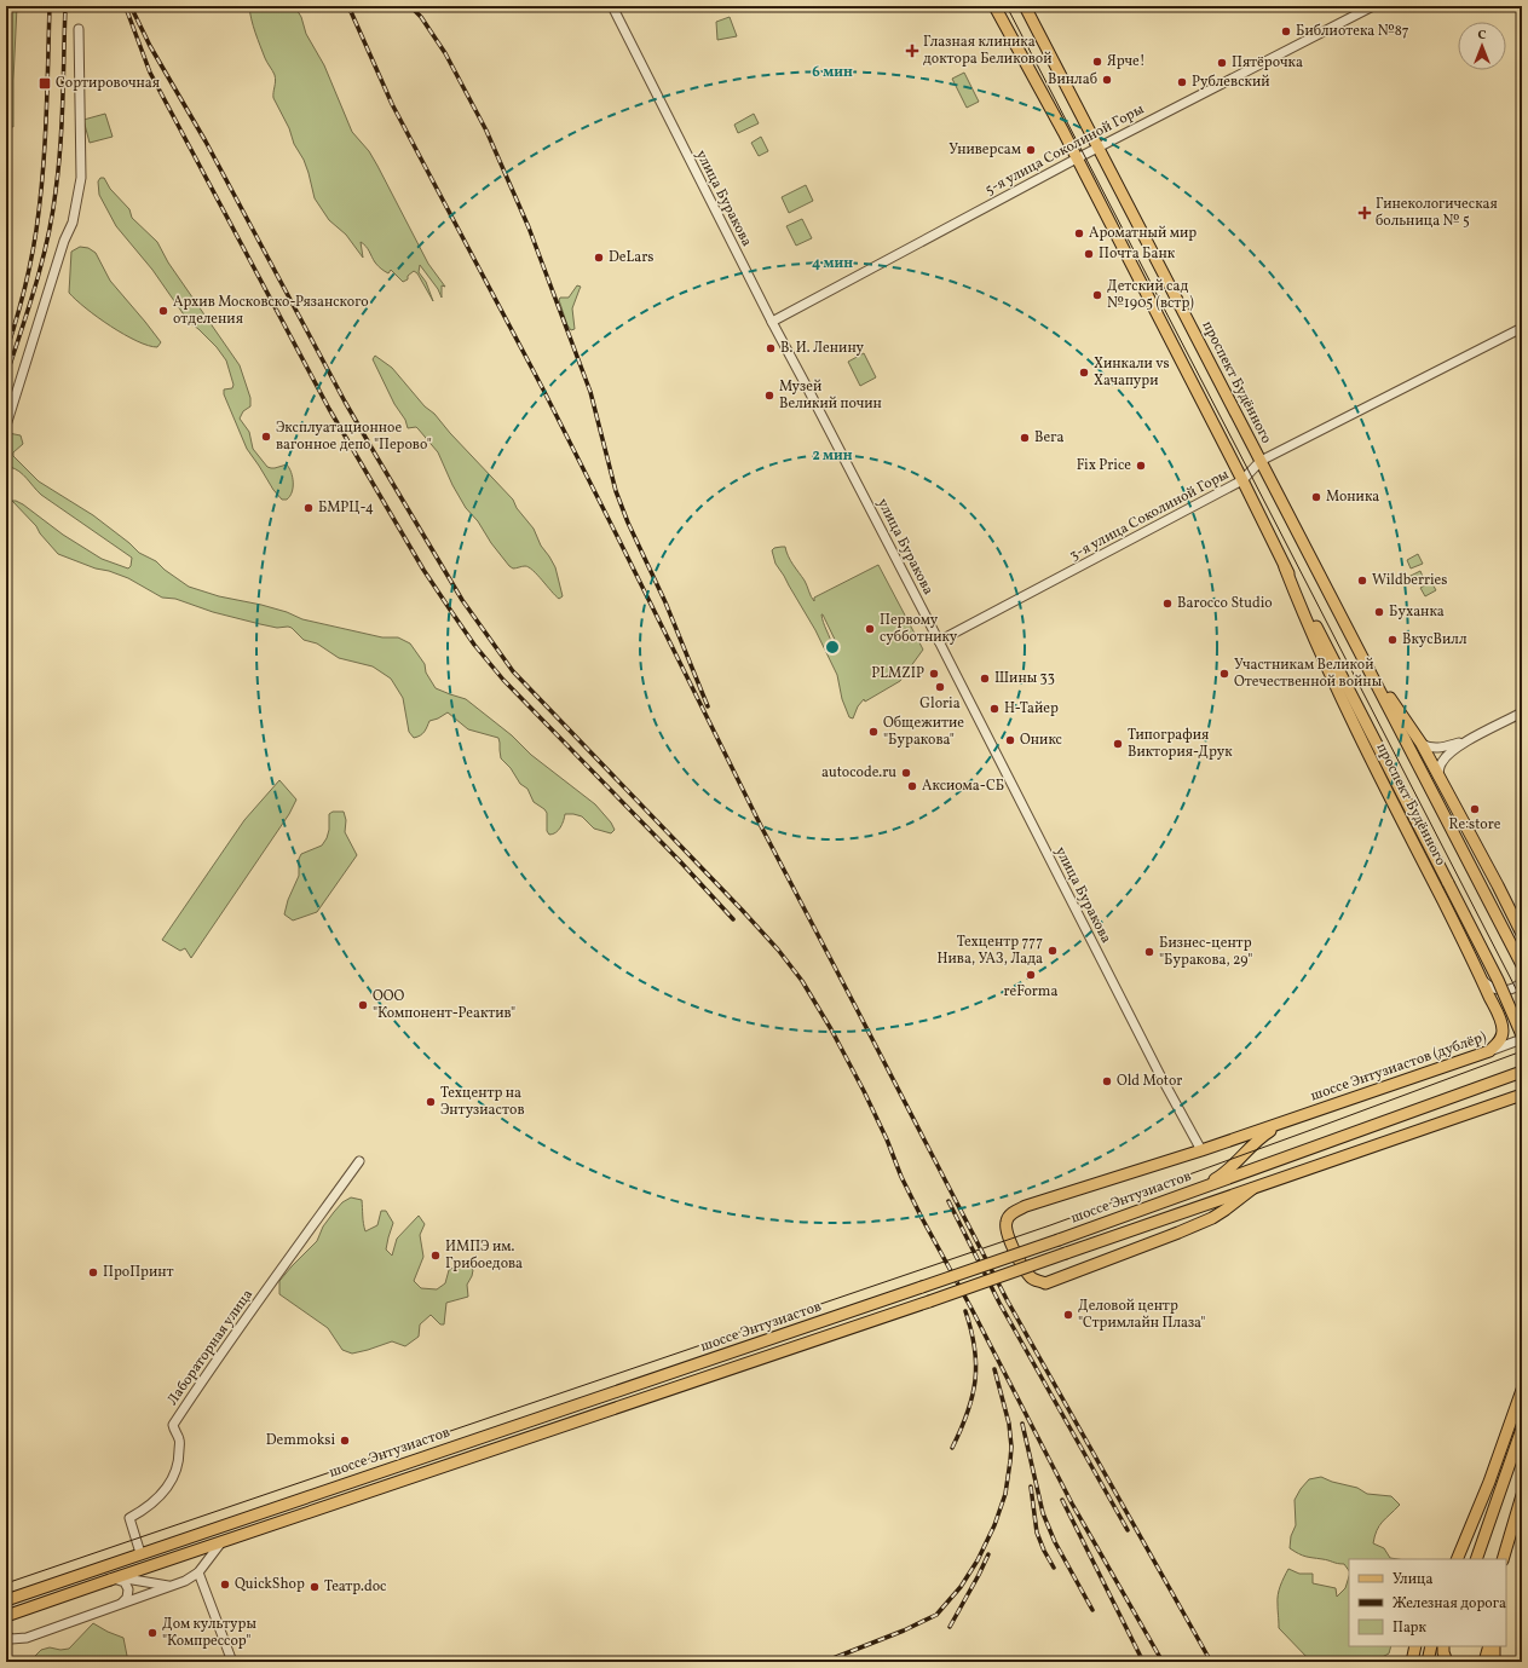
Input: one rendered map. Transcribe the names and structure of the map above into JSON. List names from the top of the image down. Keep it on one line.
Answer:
{"streets":{"main road":["проспект Будённого","шоссе Энтузиастов (дублёр)","шоссе Энтузиастов"],"street":["5-я улица Соколиной Горы","улица Буракова","3-я улица Соколиной Горы","Лабораторная улица"]},"crossings":[["5-я улица Соколиной Горы","улица Буракова"],["5-я улица Соколиной Горы","проспект Будённого"],["улица Буракова","3-я улица Соколиной Горы"],["проспект Будённого","3-я улица Соколиной Горы"],["проспект Будённого","шоссе Энтузиастов (дублёр)"],["шоссе Энтузиастов","Лабораторная улица"]],"places":{"other":["Библиотека №87","Ярче!","Пятёрочка","Винлаб","Рублевский","Универсам","Ароматный мир","Почта Банк","DeLars","Детский сад №1905 (встр)","Архив Московско-Рязанского отделения","В. И. Ленину","Хинкали vs Хачапури","Музей Великий почин","Эксплуатационное вагонное депо \"Перово\"","Вега","Fix Price","Моника","БМРЦ-4","Wildberries","Barocco Studio","Буханка","Первому субботнику","ВкусВилл","PLMZIP","Участникам Великой Отечественной войны","Шины 33","Gloria","Н-Тайер","Общежитие \"Буракова\"","Оникс","Типография Виктория-Друк","autocode.ru","Аксиома-СБ","Re:store","Техцентр 777 Нива, УАЗ, Лада","Бизнес-центр \"Буракова, 29\"","reForma","ООО \"Компонент-Реактив\"","Old Motor","Техцентр на Энтузиастов","ИМПЭ им. Грибоедова","ПроПринт","Деловой центр \"Стримлайн Плаза\"","Demmoksi","QuickShop","Театр.doc","Дом культуры \"Компрессор\""],"health":["Глазная клиника доктора Беликовой","Гинекологическая больница № 5"],"transit":["Сортировочная"]},"legend":["Улица","Железная дорога","Парк"],"north":"top","rings":["6 мин","4 мин","2 мин"]}
